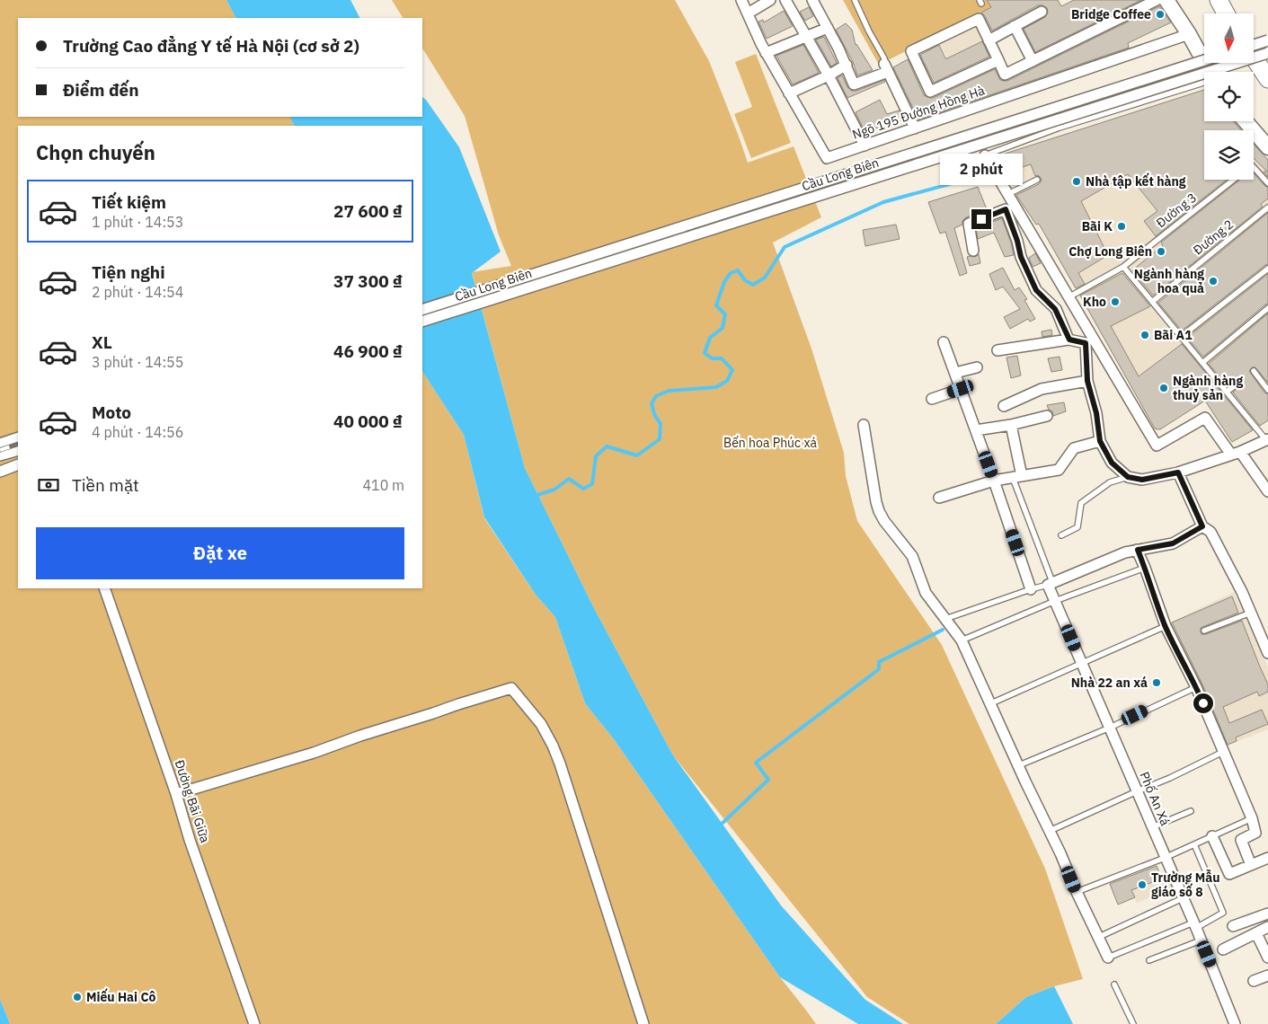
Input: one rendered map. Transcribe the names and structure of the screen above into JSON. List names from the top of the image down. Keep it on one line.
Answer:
{"streets":{"street":["Ngõ 195 Đường Hồng Hà","Cầu Long Biên","Phố An Xá","Đường Bãi Giữa"],"lane":["Đường 3","Đường 2"]},"parks":["Bến hoa Phúc xá"],"places":["Bridge Coffee","Nhà tập kết hàng","Bãi K","Chợ Long Biên","Ngành hàng hoa quả","Kho","Bãi A1","Ngành hàng thuỷ sản","Nhà 22 an xá","Trường Mẫu giáo số 8","Miếu Hai Cô"],"north":"bottom","page":{"banner":["Trường Cao đẳng Y tế Hà Nội (cơ sở 2)","Điểm đến"],"heading":"Chọn chuyến","bubble":"2 phút","list":[{"name":"Tiết kiệm","note":"1 phút · 14:53","value":"27 600 ₫"},{"name":"Tiện nghi","note":"2 phút · 14:54","value":"37 300 ₫"},{"name":"XL","note":"3 phút · 14:55","value":"46 900 ₫"},{"name":"Moto","note":"4 phút · 14:56","value":"40 000 ₫"}],"pay":["Tiền mặt","410 m"],"buttons":"Đặt xe"}}
